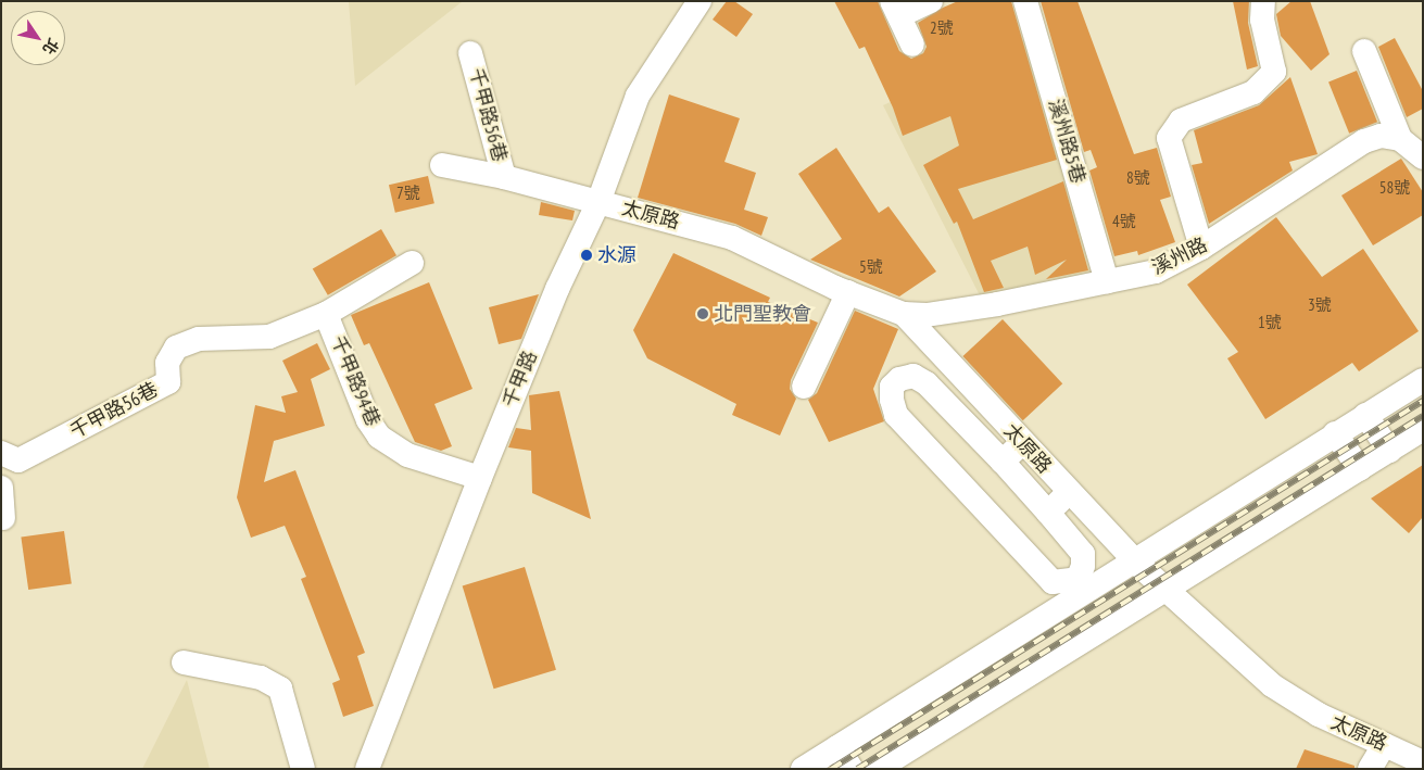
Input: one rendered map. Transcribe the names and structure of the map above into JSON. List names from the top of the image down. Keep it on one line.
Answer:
{"streets":{"street":["千甲路56巷","溪州路5巷","太原路","溪州路","千甲路","千甲路94巷"]},"crossings":[["千甲路56巷","太原路"],["千甲路56巷","千甲路"],["千甲路56巷","千甲路94巷"],["溪州路5巷","溪州路"],["太原路","溪州路"],["太原路","千甲路"],["千甲路","千甲路94巷"]],"places":["水源","北門聖教會"],"house_numbers":["2號","8號","58號","7號","4號","5號","3號","1號"],"north":"bottom right"}
